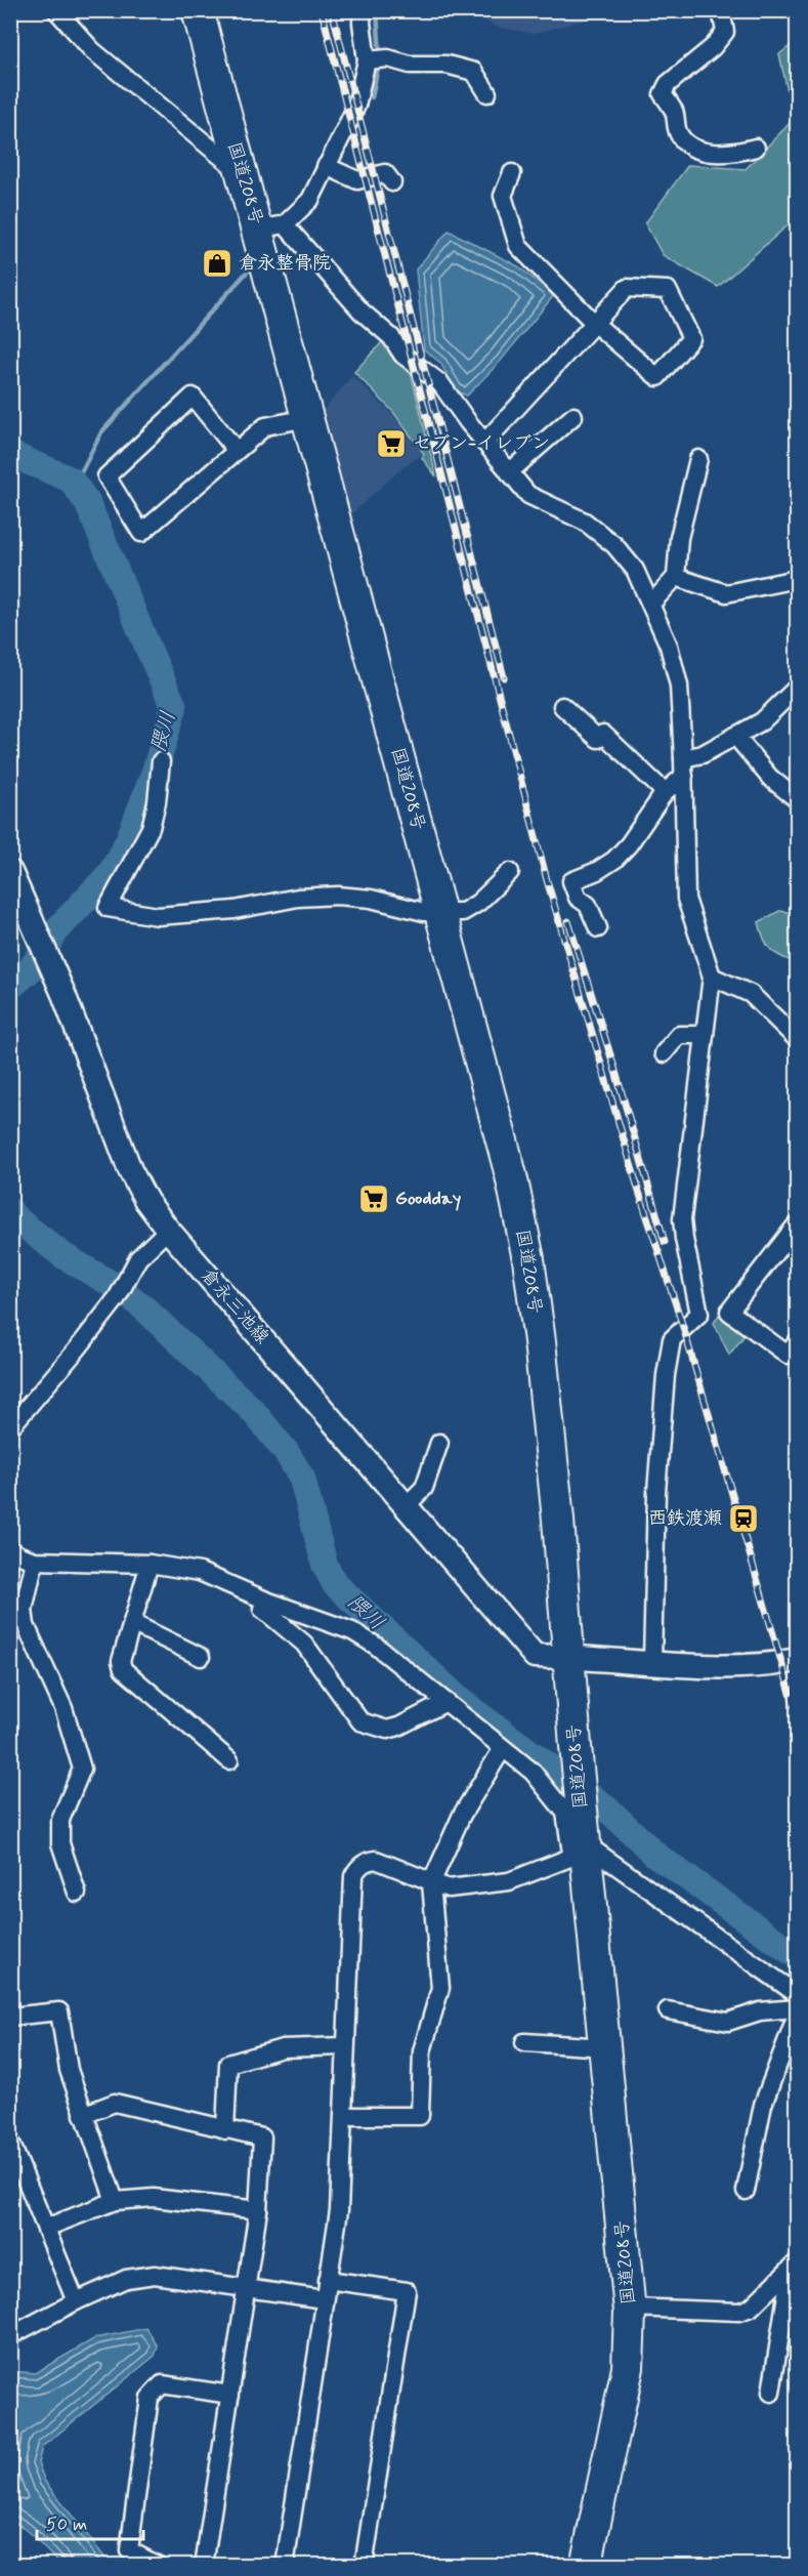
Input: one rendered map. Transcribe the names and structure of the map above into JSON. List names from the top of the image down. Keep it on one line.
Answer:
{"streets":{"highway":["国道208号"],"main road":["倉永三池線"]},"crossings":[["国道208号","倉永三池線"]],"water":["隈川"],"places":{"shop":["倉永整骨院"],"supermarket":["セブン-イレブン","Goodday"],"station":["西鉄渡瀬"]},"scale_bar":"50 m"}
